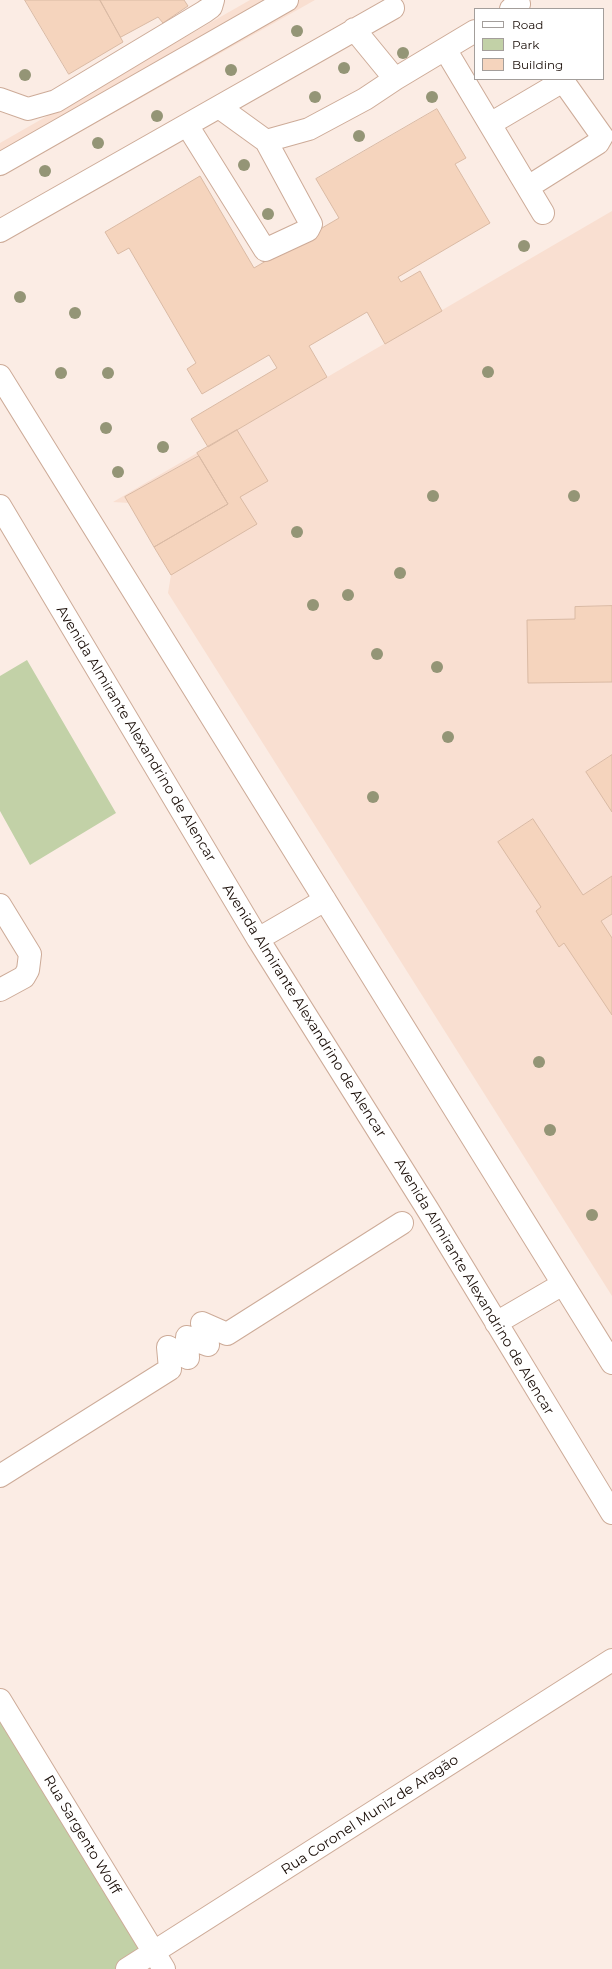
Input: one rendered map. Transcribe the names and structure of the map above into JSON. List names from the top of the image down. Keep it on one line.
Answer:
{"streets":{"street":["Avenida Almirante Alexandrino de Alencar","Rua Coronel Muniz de Aragão","Rua Sargento Wolff"]},"crossings":[["Rua Coronel Muniz de Aragão","Rua Sargento Wolff"]],"legend":["Road","Park","Building"]}
